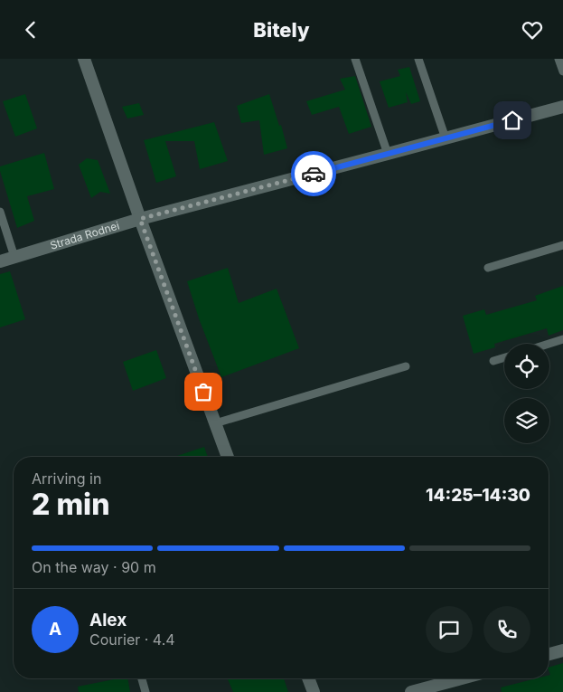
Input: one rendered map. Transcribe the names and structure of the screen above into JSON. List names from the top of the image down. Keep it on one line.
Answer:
{"streets":{"street":["Strada Rodnei"]},"page":{"header":"Bitely","heading":["2 min","Arriving in","14:25–14:30"],"panel":["Alex","Courier · 4.4"],"bar":"On the way · 90 m","round":"A"}}
